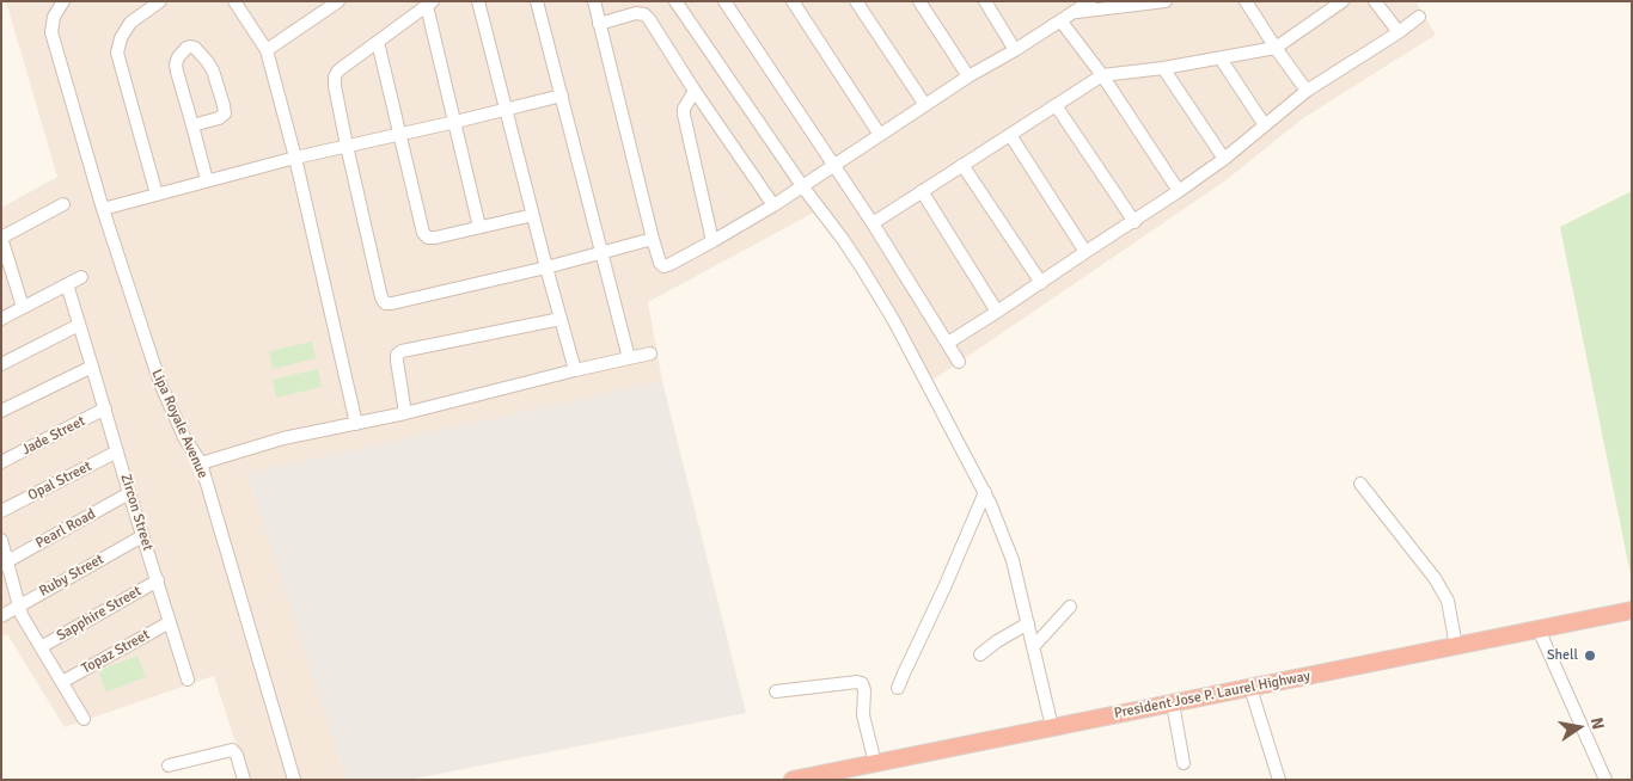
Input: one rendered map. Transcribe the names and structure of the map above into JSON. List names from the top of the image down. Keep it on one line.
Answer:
{"streets":{"highway":["President Jose P. Laurel Highway"],"street":["Lipa Royale Avenue","Jade Street","Opal Street","Zircon Street","Pearl Road","Ruby Street","Sapphire Street","Topaz Street"]},"crossings":[["Jade Street","Zircon Street"],["Opal Street","Zircon Street"],["Zircon Street","Pearl Road"],["Zircon Street","Ruby Street"],["Zircon Street","Sapphire Street"],["Zircon Street","Topaz Street"]],"places":["Shell"],"north":"right"}
